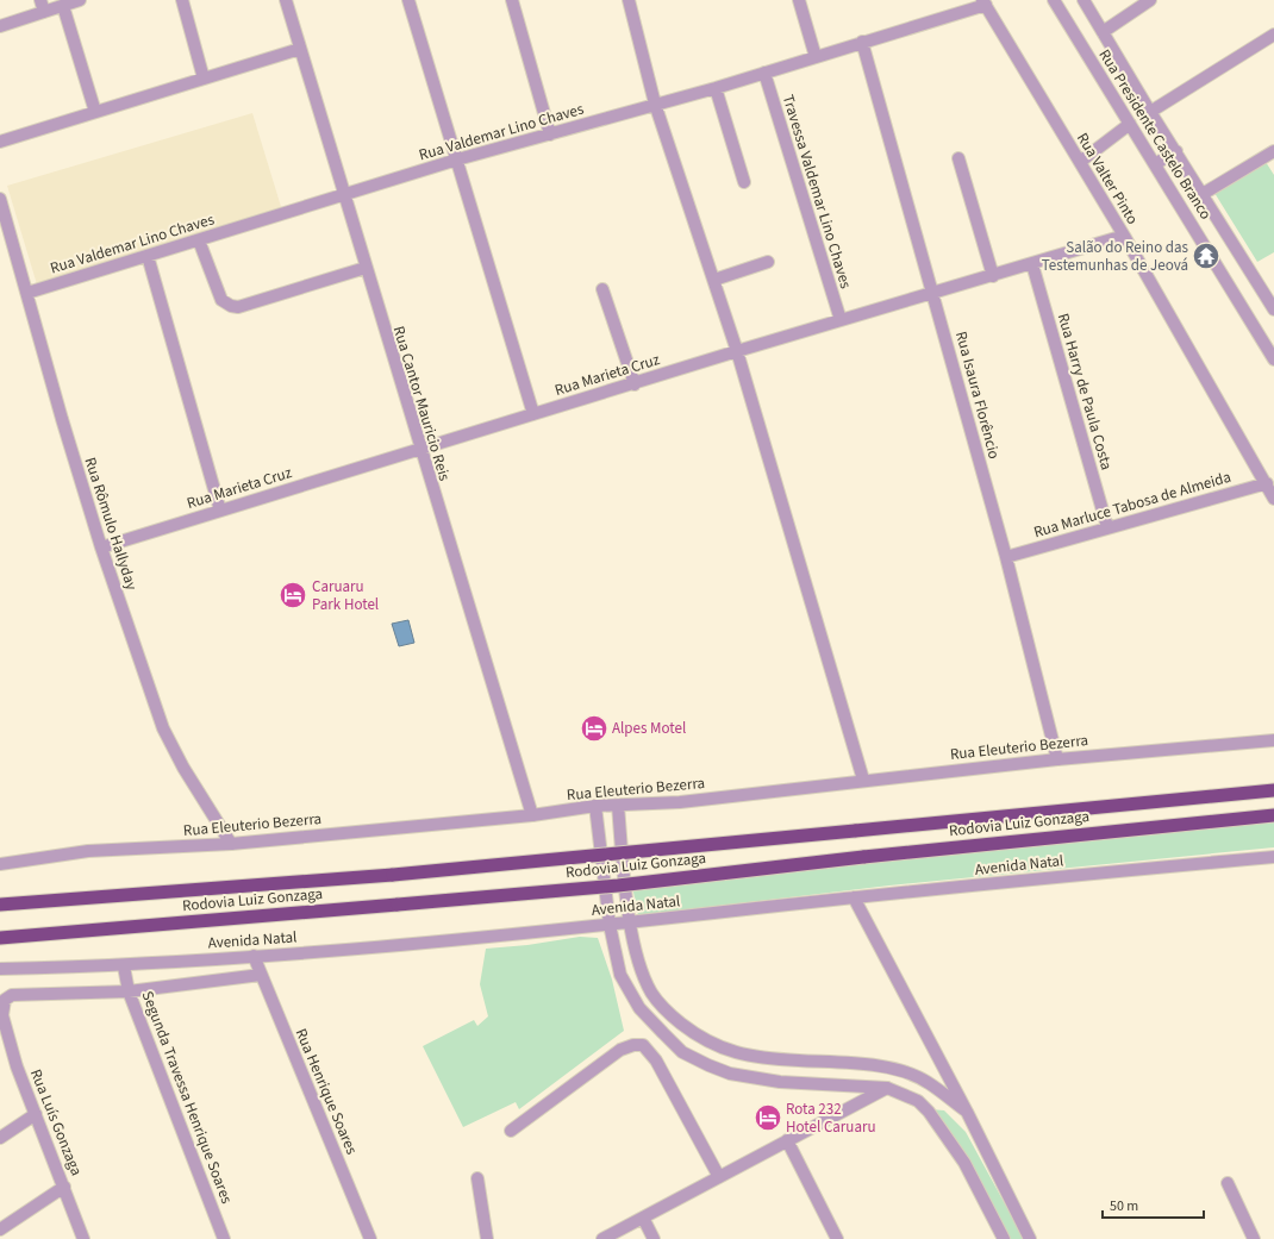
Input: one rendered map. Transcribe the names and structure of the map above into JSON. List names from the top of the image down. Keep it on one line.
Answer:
{"streets":{"highway":["Rodovia Luiz Gonzaga"],"street":["Rua Valdemar Lino Chaves","Rua Presidente Castelo Branco","Rua Valter Pinto","Travessa Valdemar Lino Chaves","Rua Marieta Cruz","Rua Harry de Paula Costa","Rua Isaura Florêncio","Rua Cantor Mauricio Reis","Rua Marluce Tabosa de Almeida","Rua Rômulo Hallyday","Rua Eleuterio Bezerra","Avenida Natal","Rua Henrique Soares","Segunda Travessa Henrique Soares","Rua Luís Gonzaga"]},"crossings":[["Rua Valdemar Lino Chaves","Rua Valter Pinto"],["Rua Valdemar Lino Chaves","Travessa Valdemar Lino Chaves"],["Rua Valdemar Lino Chaves","Rua Isaura Florêncio"],["Rua Valdemar Lino Chaves","Rua Cantor Mauricio Reis"],["Rua Valdemar Lino Chaves","Rua Rômulo Hallyday"],["Rua Valter Pinto","Rua Marieta Cruz"],["Rua Valter Pinto","Rua Marluce Tabosa de Almeida"],["Travessa Valdemar Lino Chaves","Rua Marieta Cruz"],["Rua Marieta Cruz","Rua Harry de Paula Costa"],["Rua Marieta Cruz","Rua Isaura Florêncio"],["Rua Marieta Cruz","Rua Cantor Mauricio Reis"],["Rua Marieta Cruz","Rua Rômulo Hallyday"],["Rua Harry de Paula Costa","Rua Marluce Tabosa de Almeida"],["Rua Isaura Florêncio","Rua Marluce Tabosa de Almeida"],["Rua Isaura Florêncio","Rua Eleuterio Bezerra"],["Rua Cantor Mauricio Reis","Rua Eleuterio Bezerra"],["Rua Rômulo Hallyday","Rua Eleuterio Bezerra"],["Avenida Natal","Rua Henrique Soares"],["Avenida Natal","Segunda Travessa Henrique Soares"],["Segunda Travessa Henrique Soares","Rua Luís Gonzaga"]],"places":{"temple":["Salão do Reino das Testemunhas de Jeová"],"hotel":["Caruaru Park Hotel","Alpes Motel","Rota 232 Hotel Caruaru"]},"scale_bar":"50 m"}
